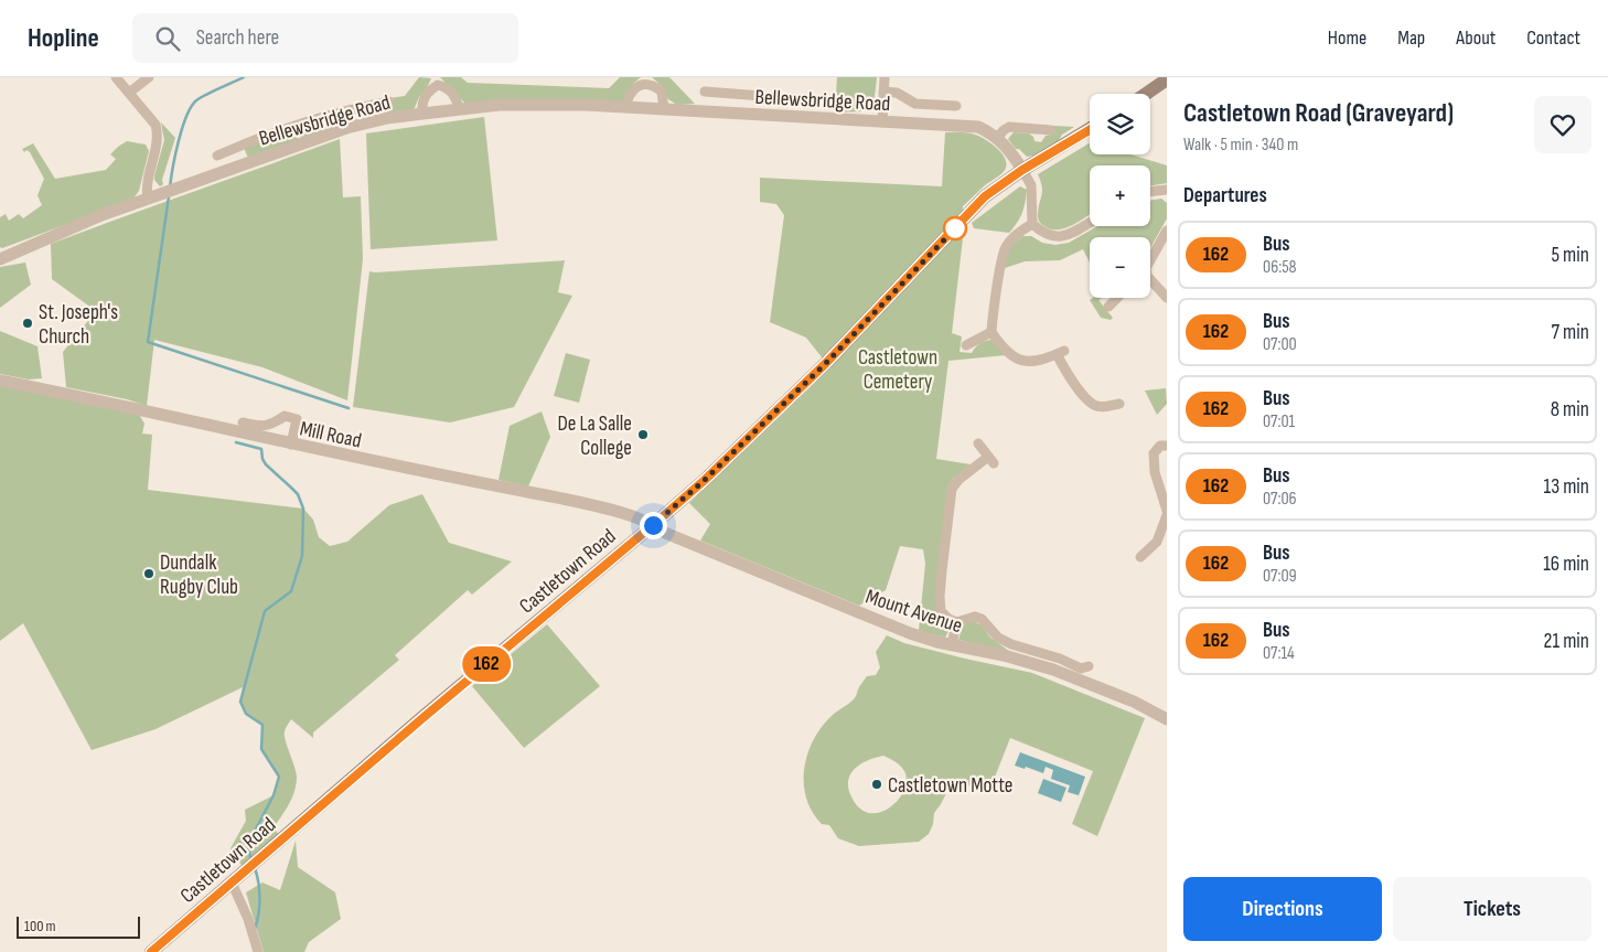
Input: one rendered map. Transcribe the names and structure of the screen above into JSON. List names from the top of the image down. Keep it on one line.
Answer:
{"streets":{"main road":["Castletown Road"],"street":["Bellewsbridge Road","Mill Road","Mount Avenue"]},"crossings":[["Bellewsbridge Road","Castletown Road"],["Mill Road","Castletown Road"],["Mill Road","Mount Avenue"],["Castletown Road","Mount Avenue"]],"parks":["Castletown Cemetery"],"places":["St. Joseph's Church","De La Salle College","Dundalk Rugby Club","Castletown Motte"],"lines":["bus line 162"],"scale_bar":"100 m","page":{"header":"Hopline","search":"Search here","nav":["Home","Map","About","Contact"],"on_map":"162","heading":[["Castletown Road (Graveyard)","Walk · 5 min · 340 m"],"Departures"],"map_buttons":["+","−"],"list":[{"mark":"162","name":"Bus","note":"06:58","value":"5 min"},{"mark":"162","name":"Bus","note":"07:00","value":"7 min"},{"mark":"162","name":"Bus","note":"07:01","value":"8 min"},{"mark":"162","name":"Bus","note":"07:06","value":"13 min"},{"mark":"162","name":"Bus","note":"07:09","value":"16 min"},{"mark":"162","name":"Bus","note":"07:14","value":"21 min"}],"buttons":["Directions","Tickets"],"scale":"100 m"}}
